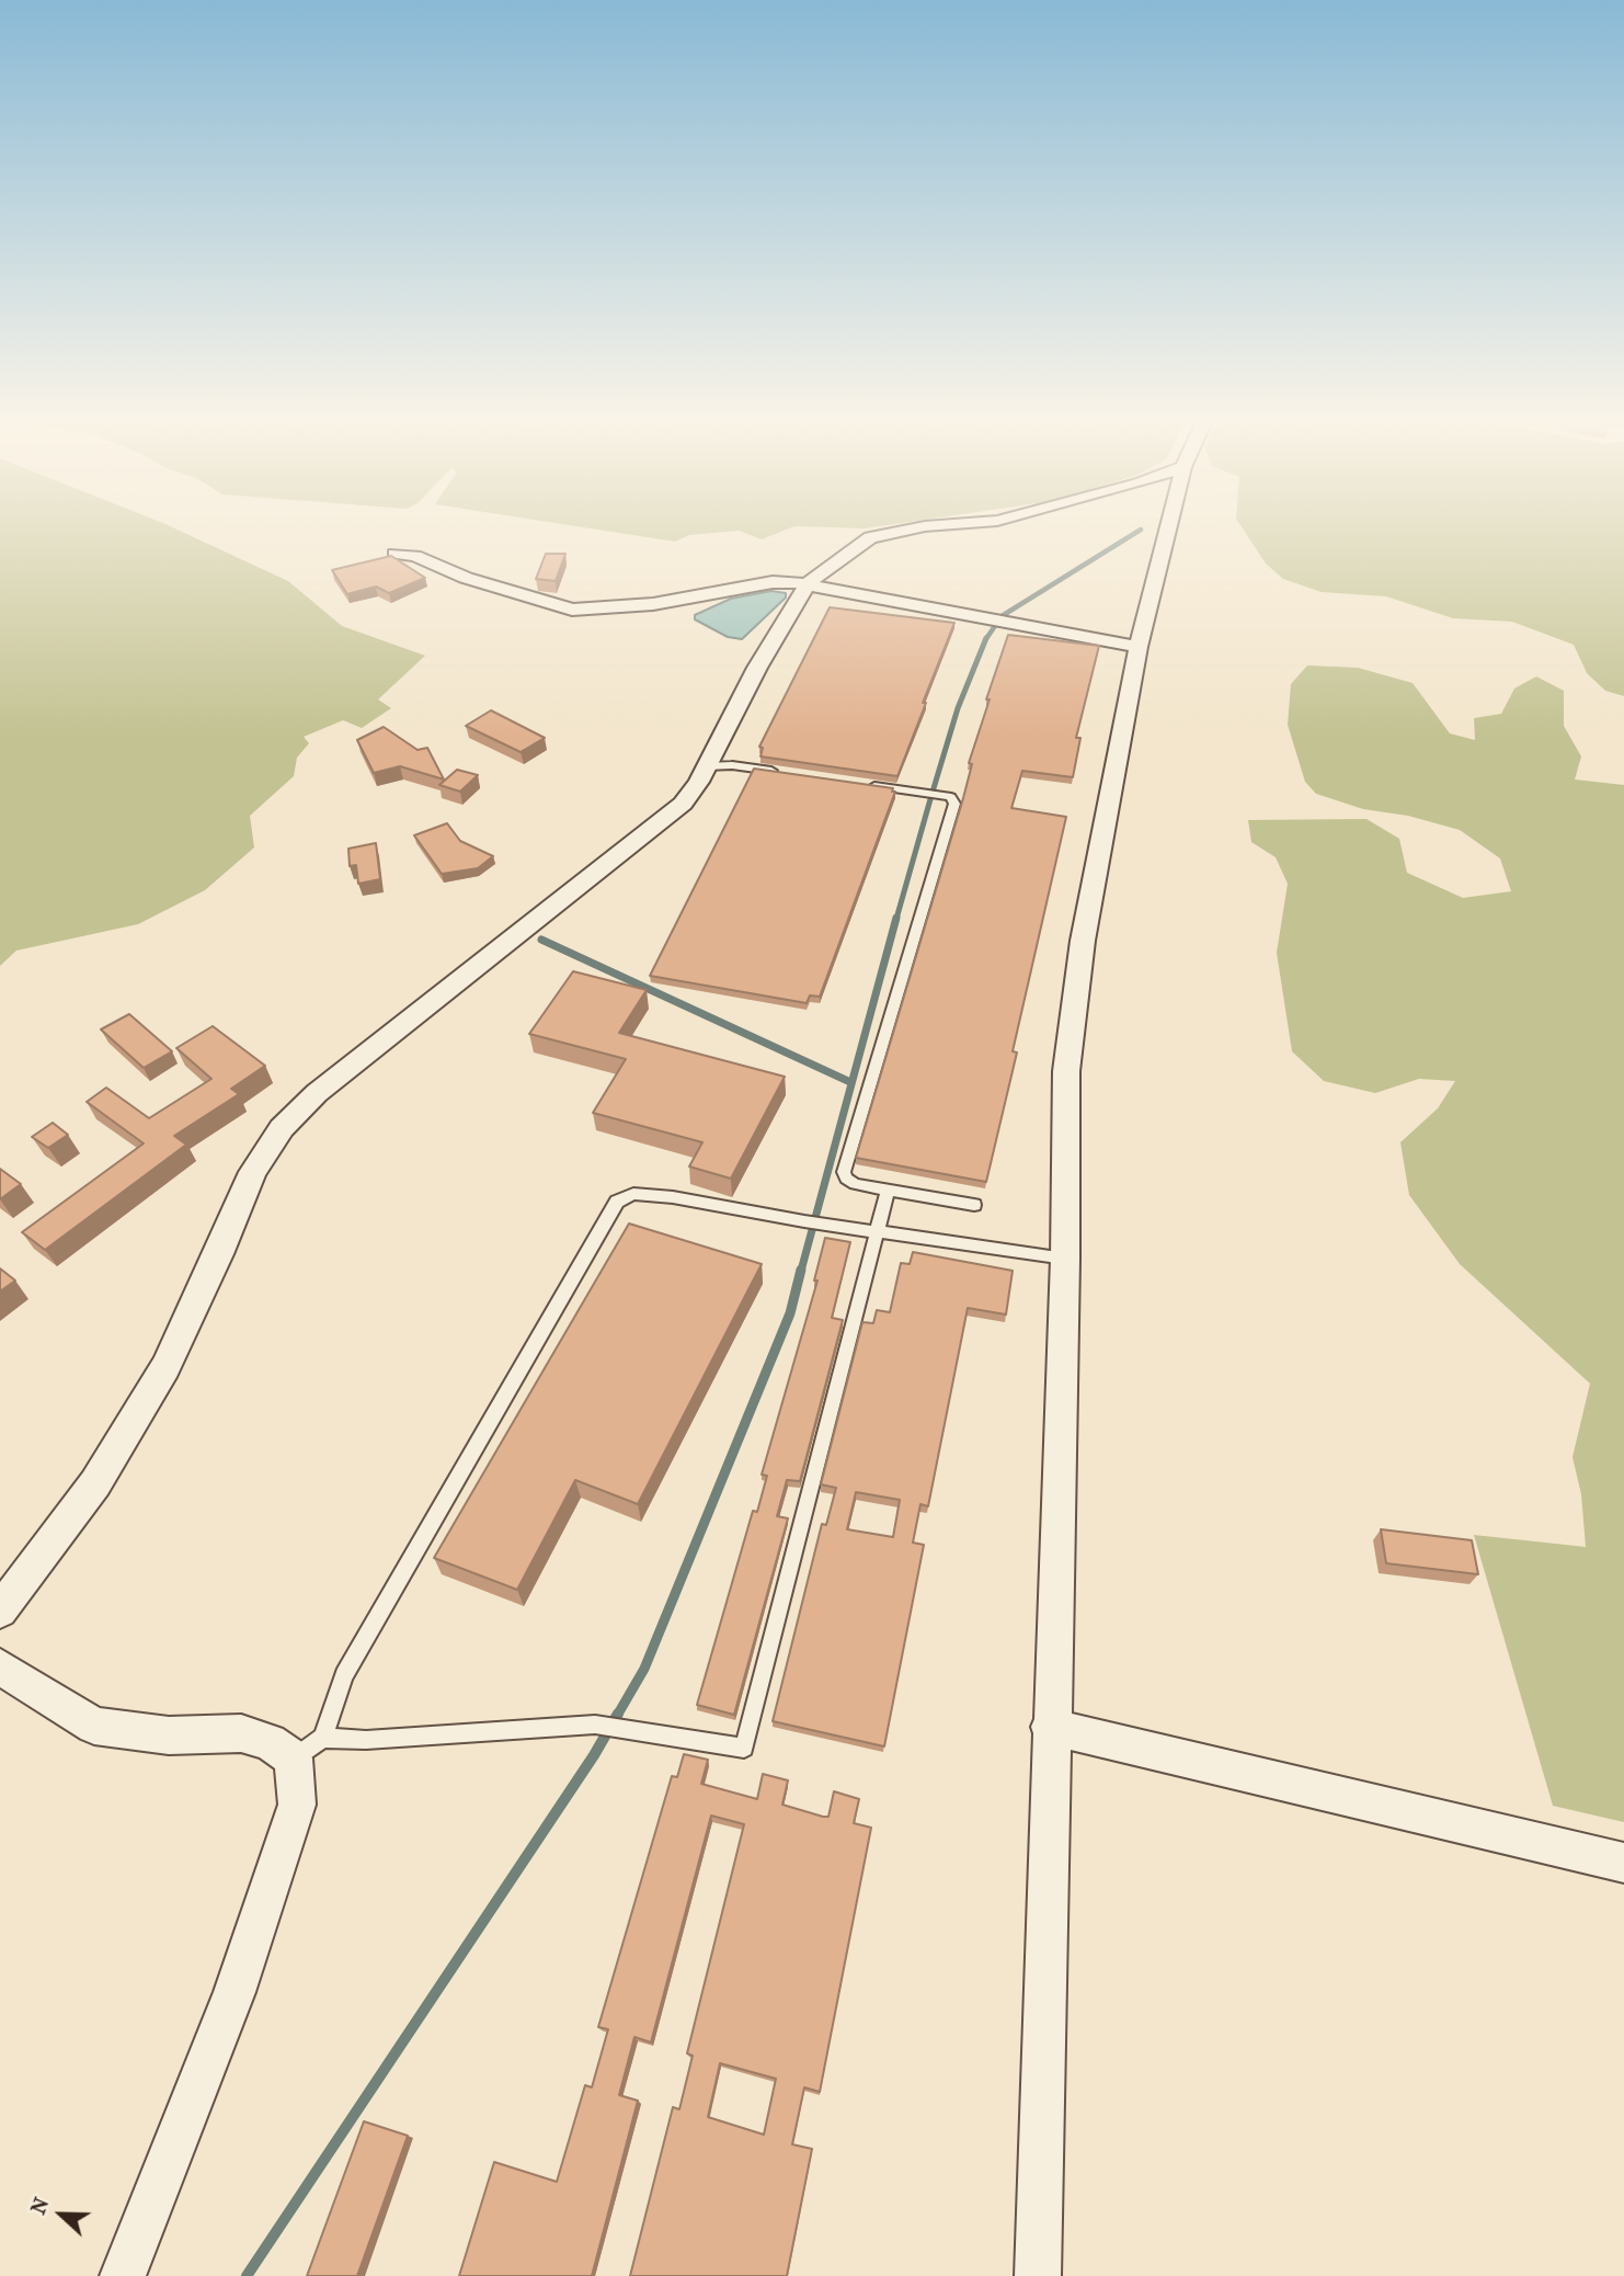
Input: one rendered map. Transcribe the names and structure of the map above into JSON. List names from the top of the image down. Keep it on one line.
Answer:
{"north":"left"}
